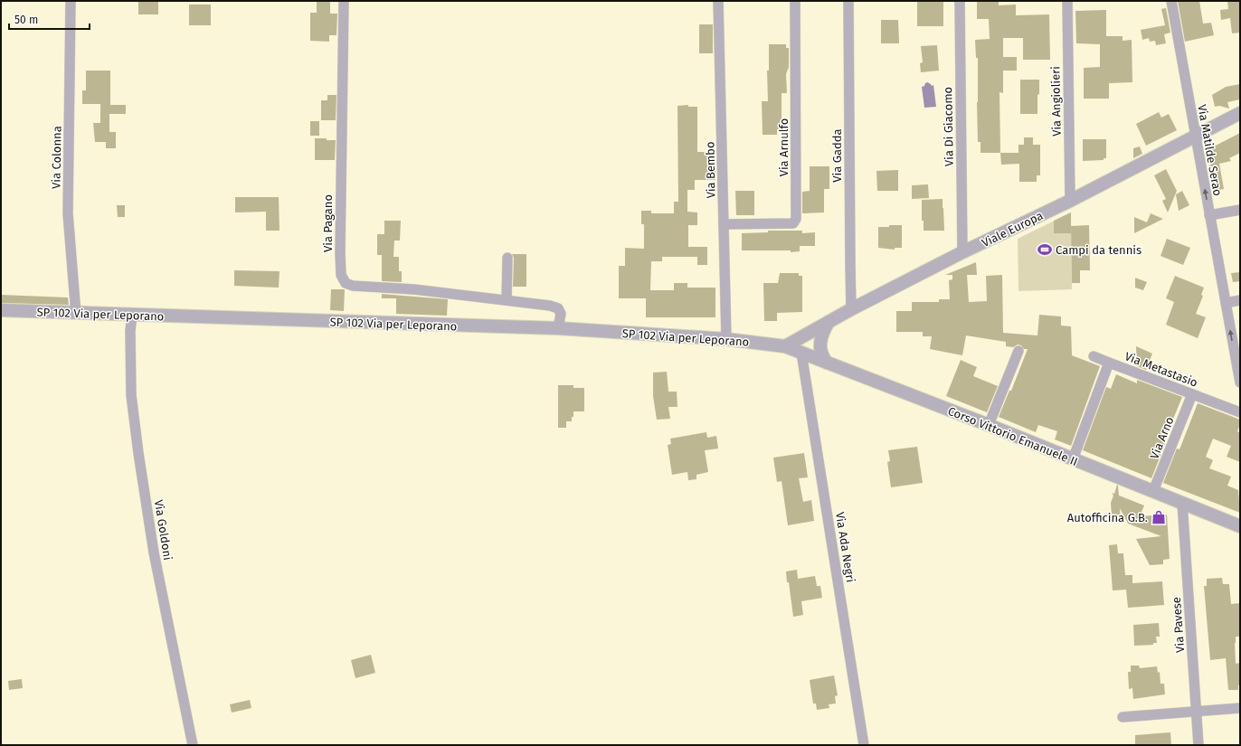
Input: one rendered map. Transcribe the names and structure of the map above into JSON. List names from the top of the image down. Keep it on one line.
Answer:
{"streets":{"street":["Via Angiolieri","Via Di Giacomo","Via Arnulfo","Via Matilde Serao","Via Gadda","Via Colonna","Via Bembo","Via Pagano","Viale Europa","SP 102 Via per Leporano","Via Metastasio","Corso Vittorio Emanuele II","Via Arno","Via Goldoni","Via Ada Negri","Via Pavese"]},"crossings":[["Via Angiolieri","Viale Europa"],["Via Di Giacomo","Viale Europa"],["Via Arnulfo","Via Bembo"],["Via Matilde Serao","Viale Europa"],["Via Gadda","Viale Europa"],["Via Colonna","SP 102 Via per Leporano"],["Via Bembo","SP 102 Via per Leporano"],["Via Pagano","SP 102 Via per Leporano"],["Viale Europa","SP 102 Via per Leporano"],["Viale Europa","Corso Vittorio Emanuele II"],["SP 102 Via per Leporano","Corso Vittorio Emanuele II"],["SP 102 Via per Leporano","Via Goldoni"],["Via Metastasio","Corso Vittorio Emanuele II"],["Via Metastasio","Via Arno"],["Corso Vittorio Emanuele II","Via Arno"],["Corso Vittorio Emanuele II","Via Ada Negri"],["Corso Vittorio Emanuele II","Via Pavese"]],"one_way":["Via Matilde Serao"],"places":{"sports":["Campi da tennis"],"shop":["Autofficina G.B."]},"scale_bar":"50 m"}
